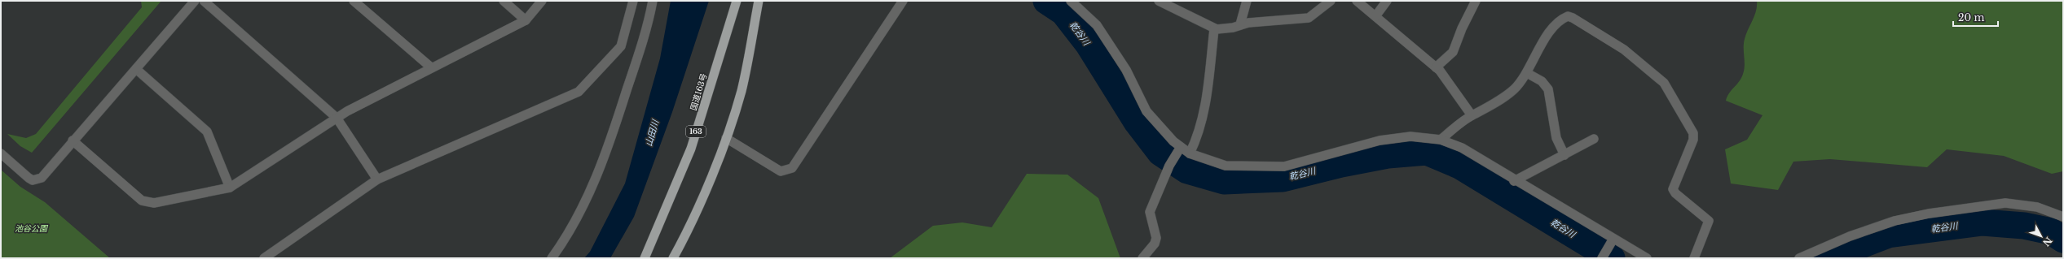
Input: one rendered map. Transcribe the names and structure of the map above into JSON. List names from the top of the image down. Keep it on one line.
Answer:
{"streets":{"highway":["国道163号","163"]},"water":["乾谷川","山田川"],"parks":["池谷公園"],"scale_bar":"20 m","north":"bottom right"}
